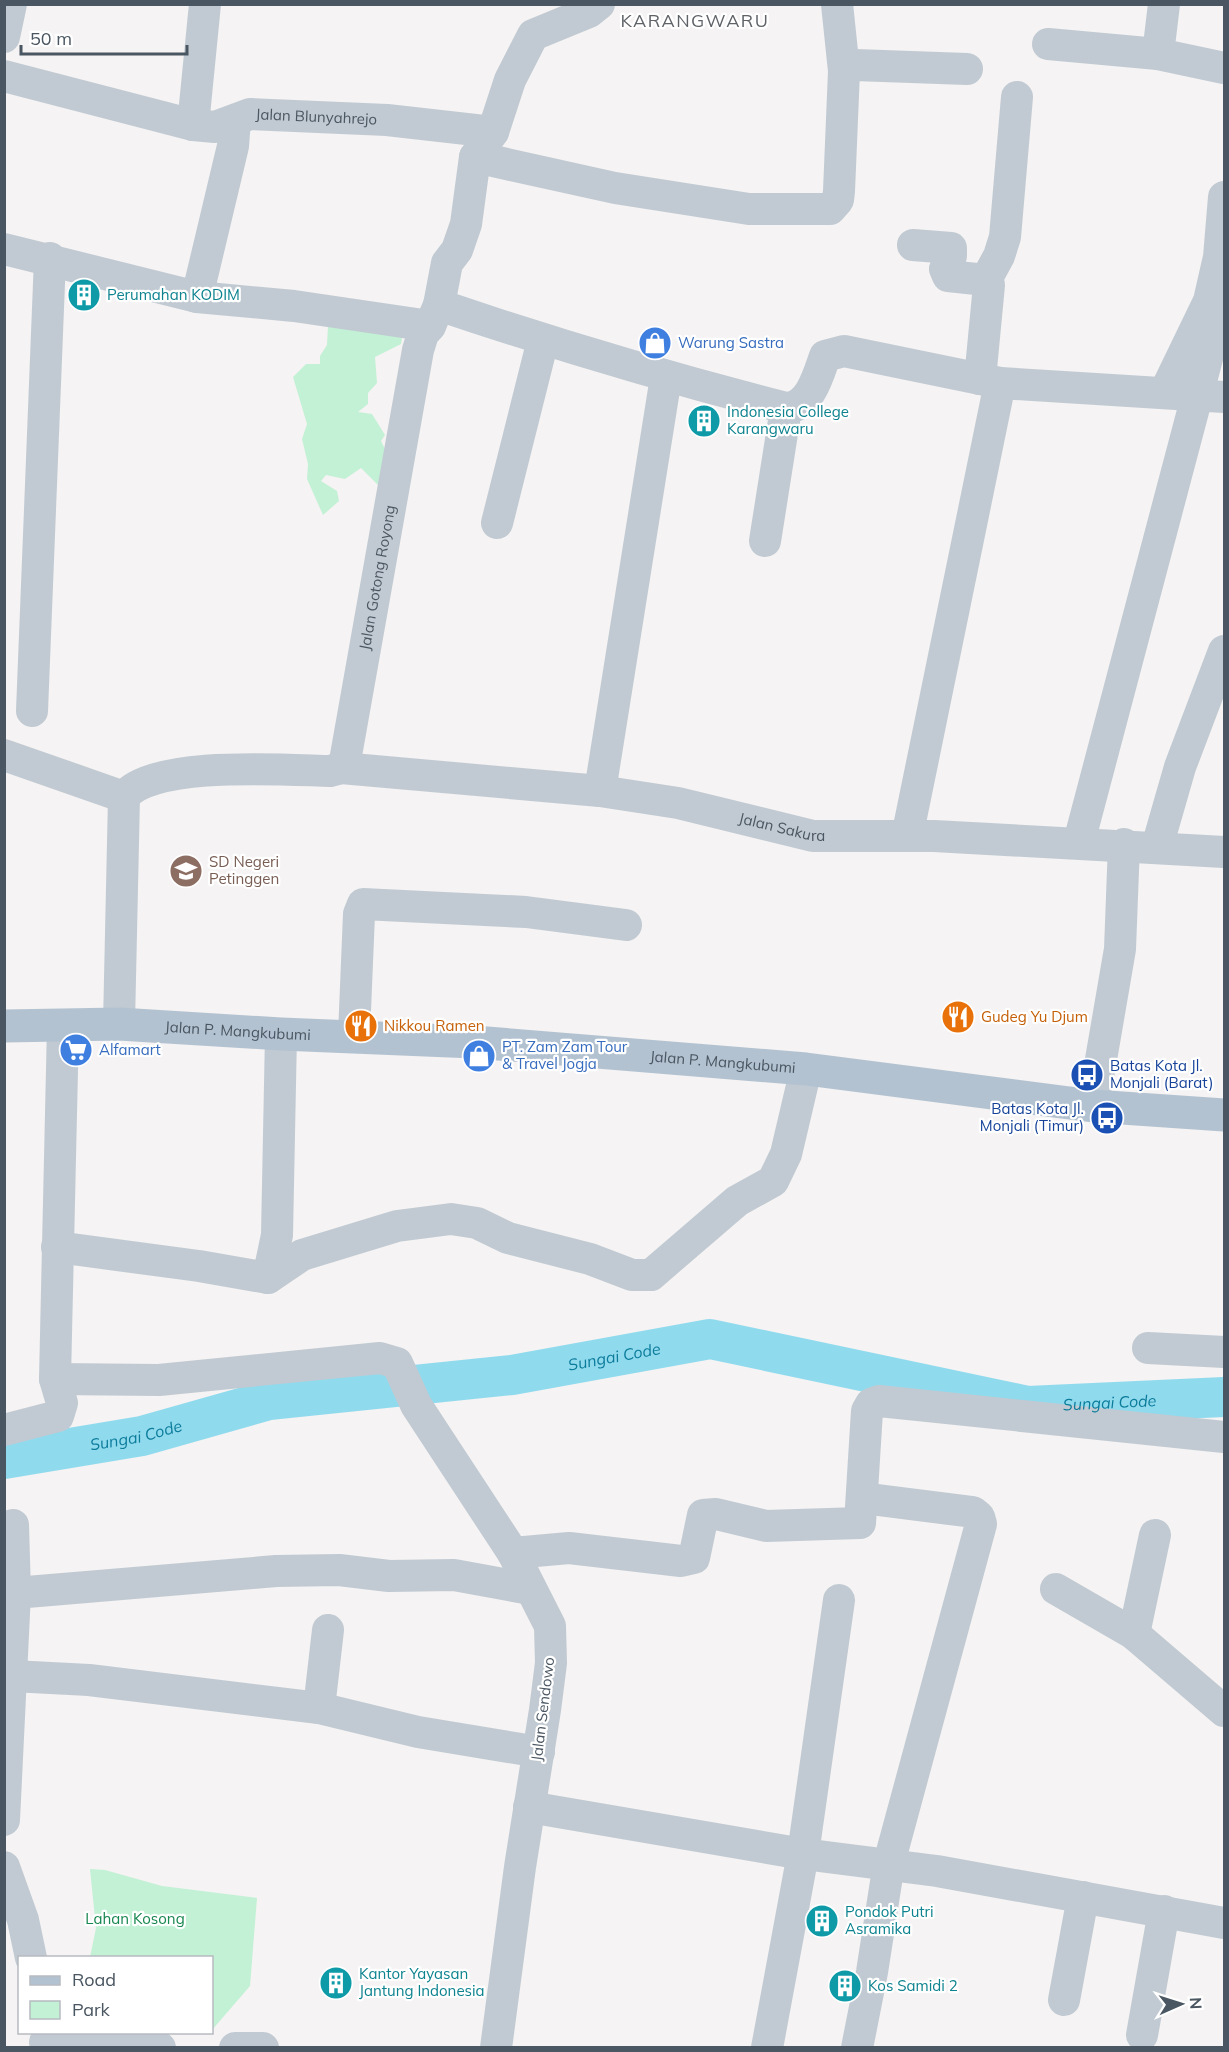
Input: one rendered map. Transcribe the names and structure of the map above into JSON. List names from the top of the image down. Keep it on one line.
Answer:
{"streets":{"main road":["Jalan P. Mangkubumi"],"street":["Jalan Blunyahrejo","Jalan Gotong Royong","Jalan Sakura","Jalan Sendowo"]},"crossings":[["Jalan Blunyahrejo","Jalan Gotong Royong"],["Jalan Gotong Royong","Jalan Sakura"]],"districts":["KARANGWARU"],"water":["Sungai Code"],"parks":["Lahan Kosong"],"places":{"building":["Perumahan KODIM","Indonesia College Karangwaru","Pondok Putri Asramika","Kantor Yayasan Jantung Indonesia","Kos Samidi 2"],"shop":["Warung Sastra","PT. Zam Zam Tour & Travel Jogja"],"school or university":["SD Negeri Petinggen"],"restaurant":["Gudeg Yu Djum","Nikkou Ramen"],"supermarket":["Alfamart"],"bus stop":["Batas Kota Jl. Monjali (Barat)","Batas Kota Jl. Monjali (Timur)"]},"legend":["Road","Park"],"scale_bar":"50 m","north":"right"}
